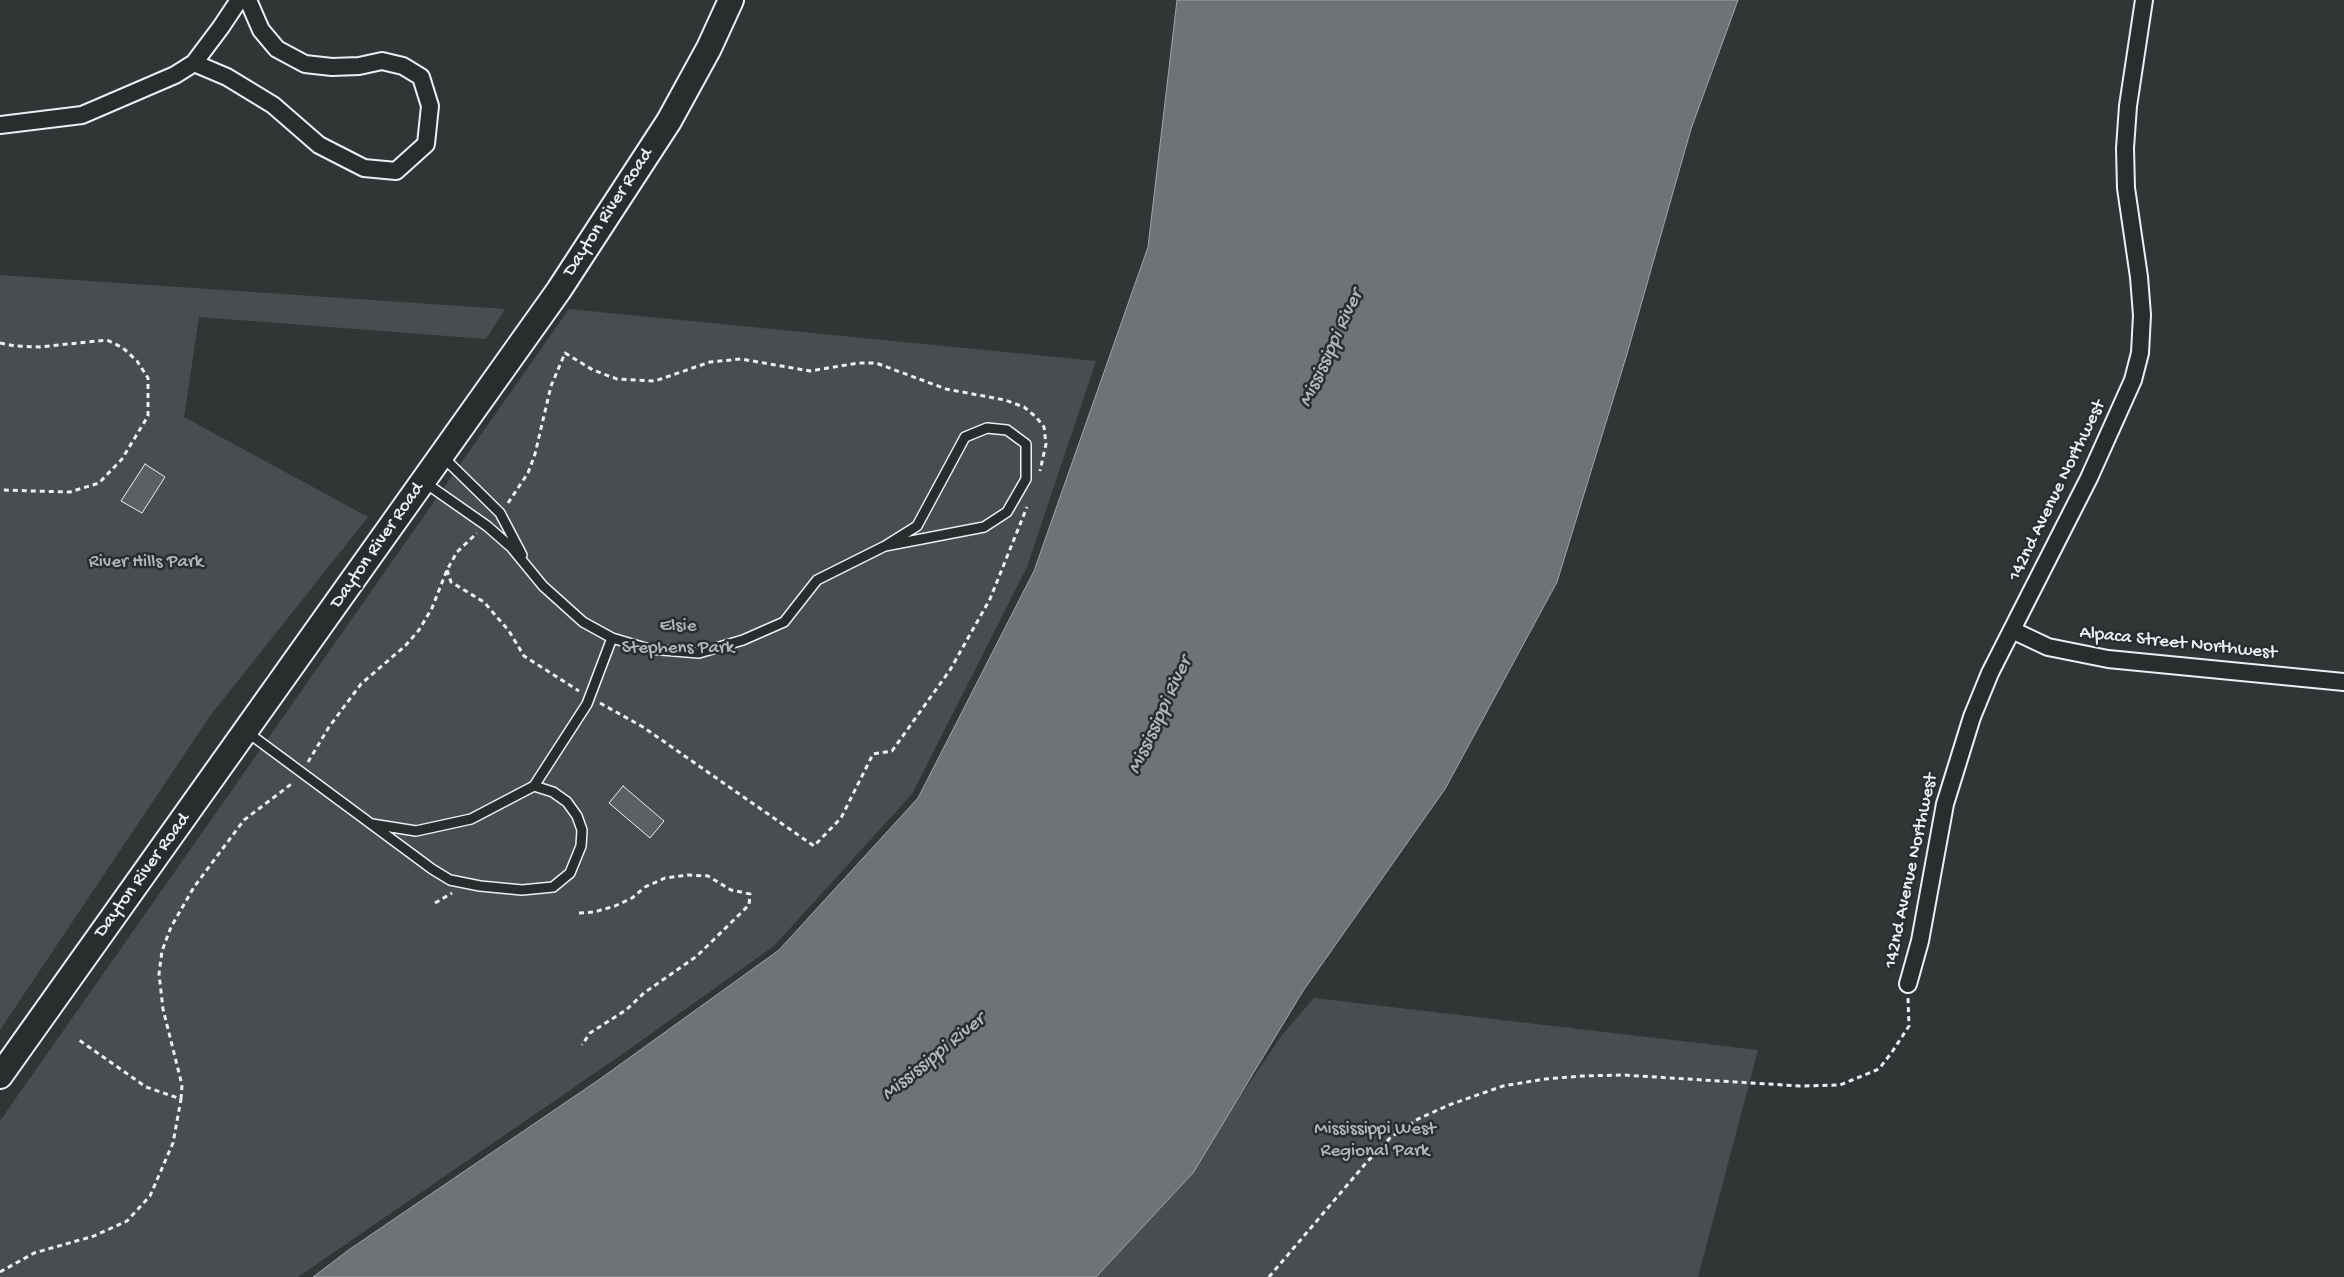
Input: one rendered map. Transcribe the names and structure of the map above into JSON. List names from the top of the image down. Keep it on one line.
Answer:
{"streets":{"main road":["Dayton River Road"],"street":["142nd Avenue Northwest","Alpaca Street Northwest"]},"crossings":[["142nd Avenue Northwest","Alpaca Street Northwest"]],"water":["Mississippi River"],"parks":["River Hills Park","Elsie Stephens Park","Mississippi West Regional Park"]}
